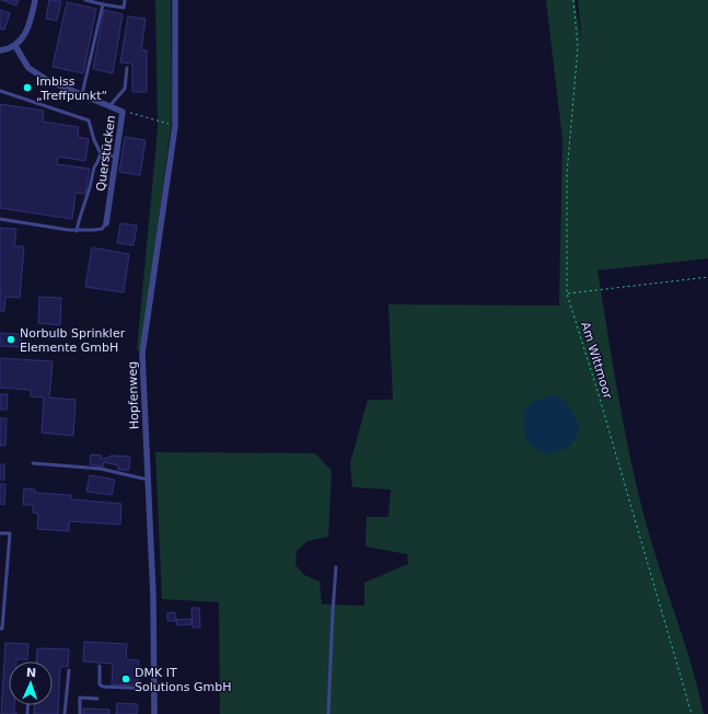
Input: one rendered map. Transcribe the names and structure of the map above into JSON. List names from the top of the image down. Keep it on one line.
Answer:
{"streets":{"street":["Querstücken","Hopfenweg"],"path":["Am Wittmoor"]},"places":["Imbiss „Treffpunkt“","Norbulb Sprinkler Elemente GmbH","DMK IT Solutions GmbH"],"north":"top"}
